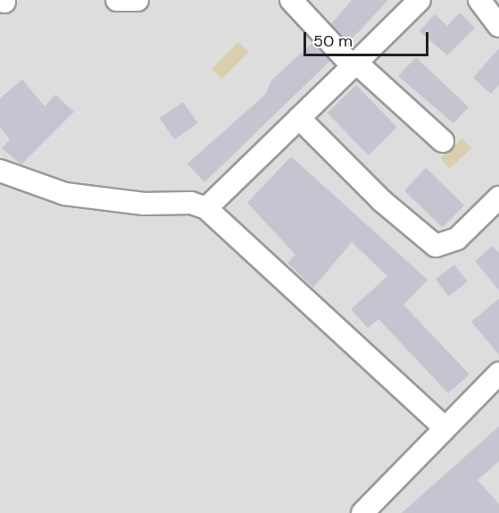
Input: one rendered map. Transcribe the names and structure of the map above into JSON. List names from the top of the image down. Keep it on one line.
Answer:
{"scale_bar":"50 m"}
